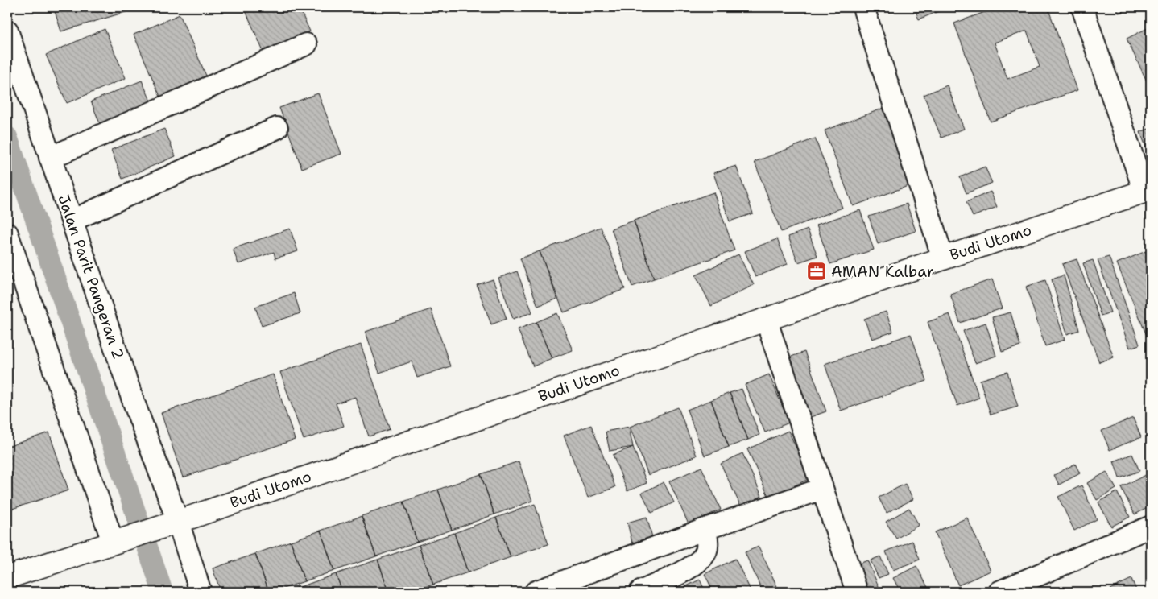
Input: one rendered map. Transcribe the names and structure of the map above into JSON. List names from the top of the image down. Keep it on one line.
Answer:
{"streets":{"street":["Budi Utomo","Jalan Parit Pangeran 2"]},"crossings":[["Budi Utomo","Jalan Parit Pangeran 2"]],"places":{"office":["AMAN Kalbar"]}}
